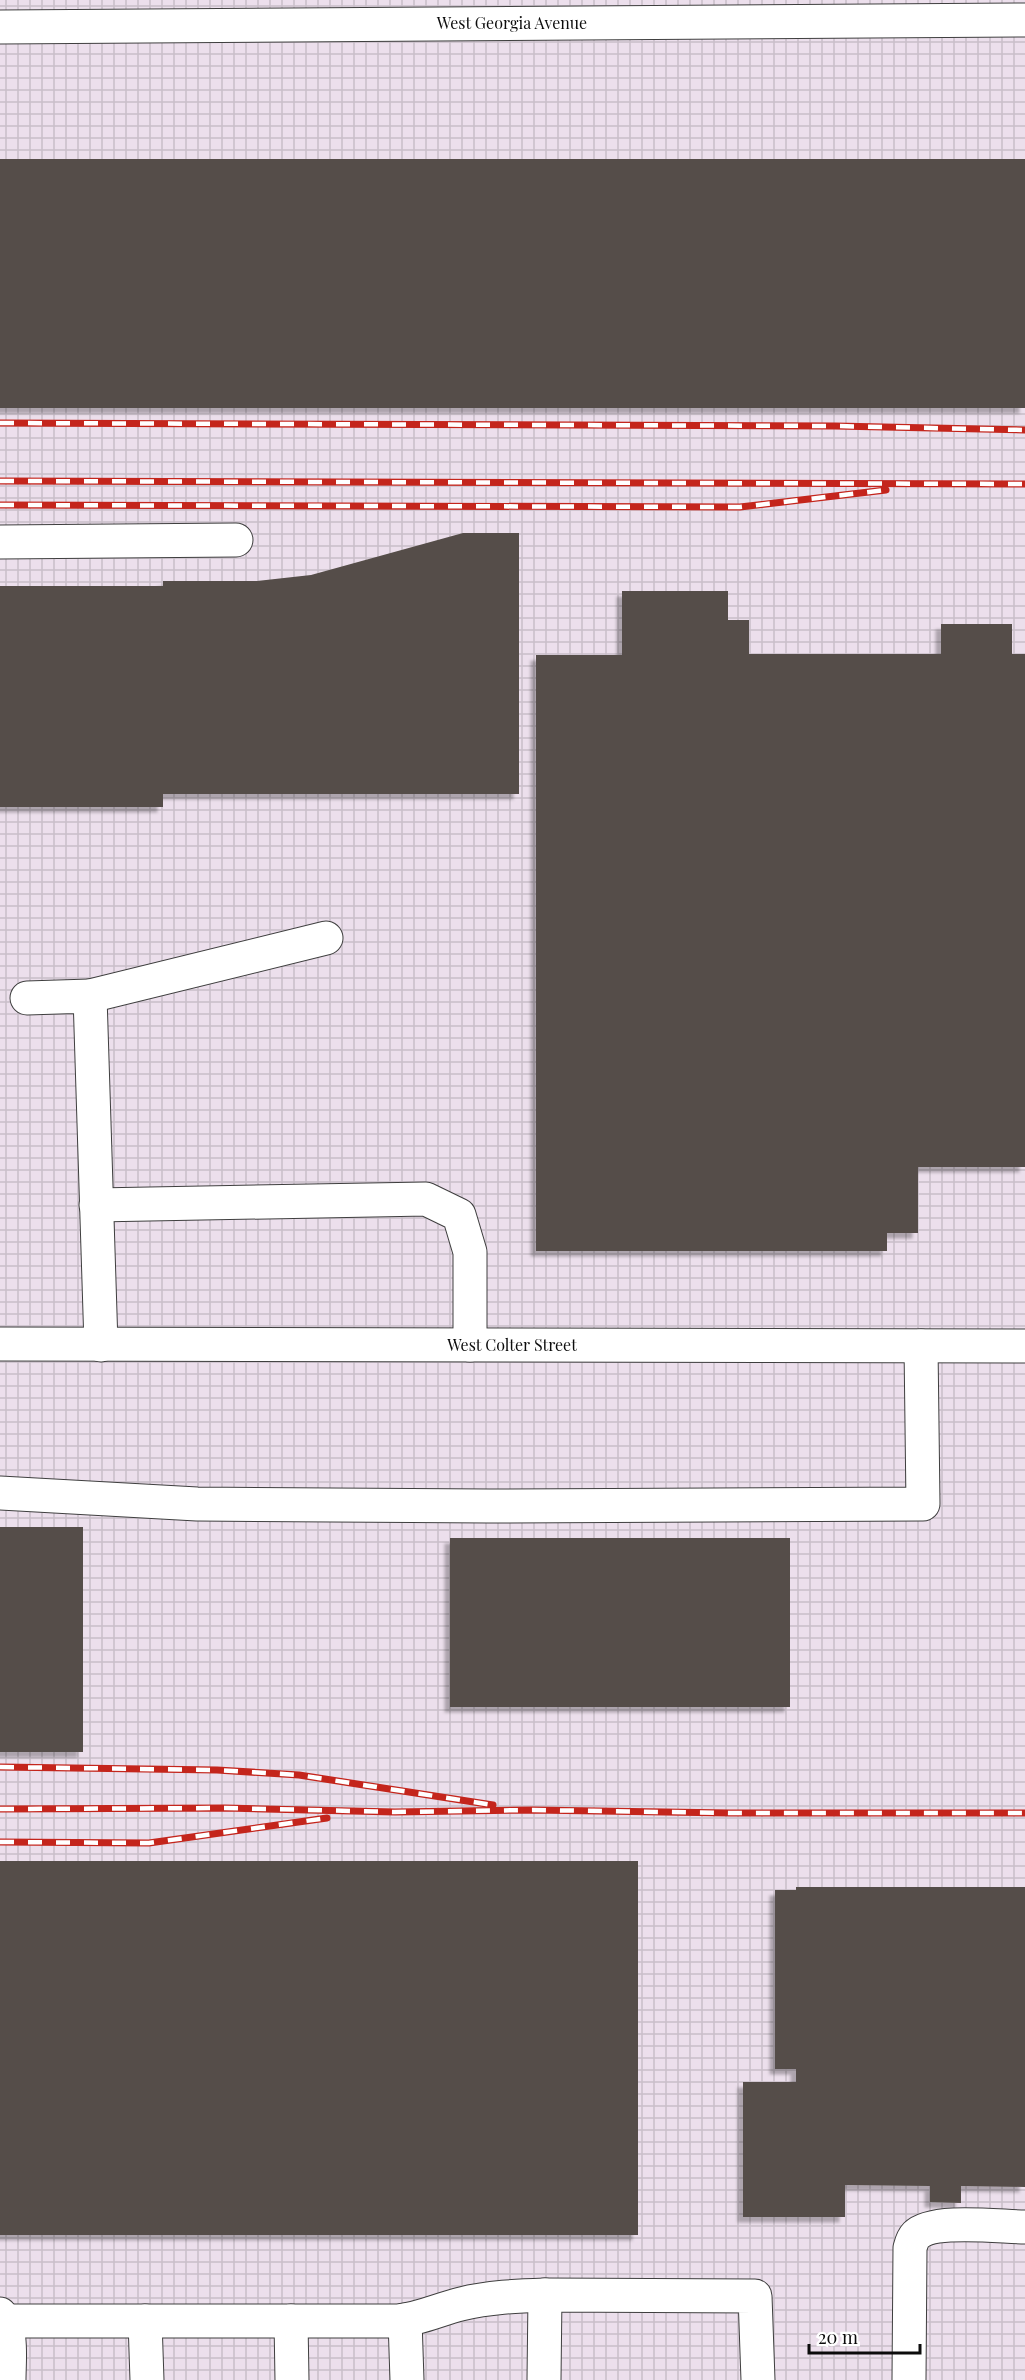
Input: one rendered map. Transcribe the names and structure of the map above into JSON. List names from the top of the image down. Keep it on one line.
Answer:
{"streets":{"street":["West Georgia Avenue","West Colter Street"]},"scale_bar":"20 m"}
